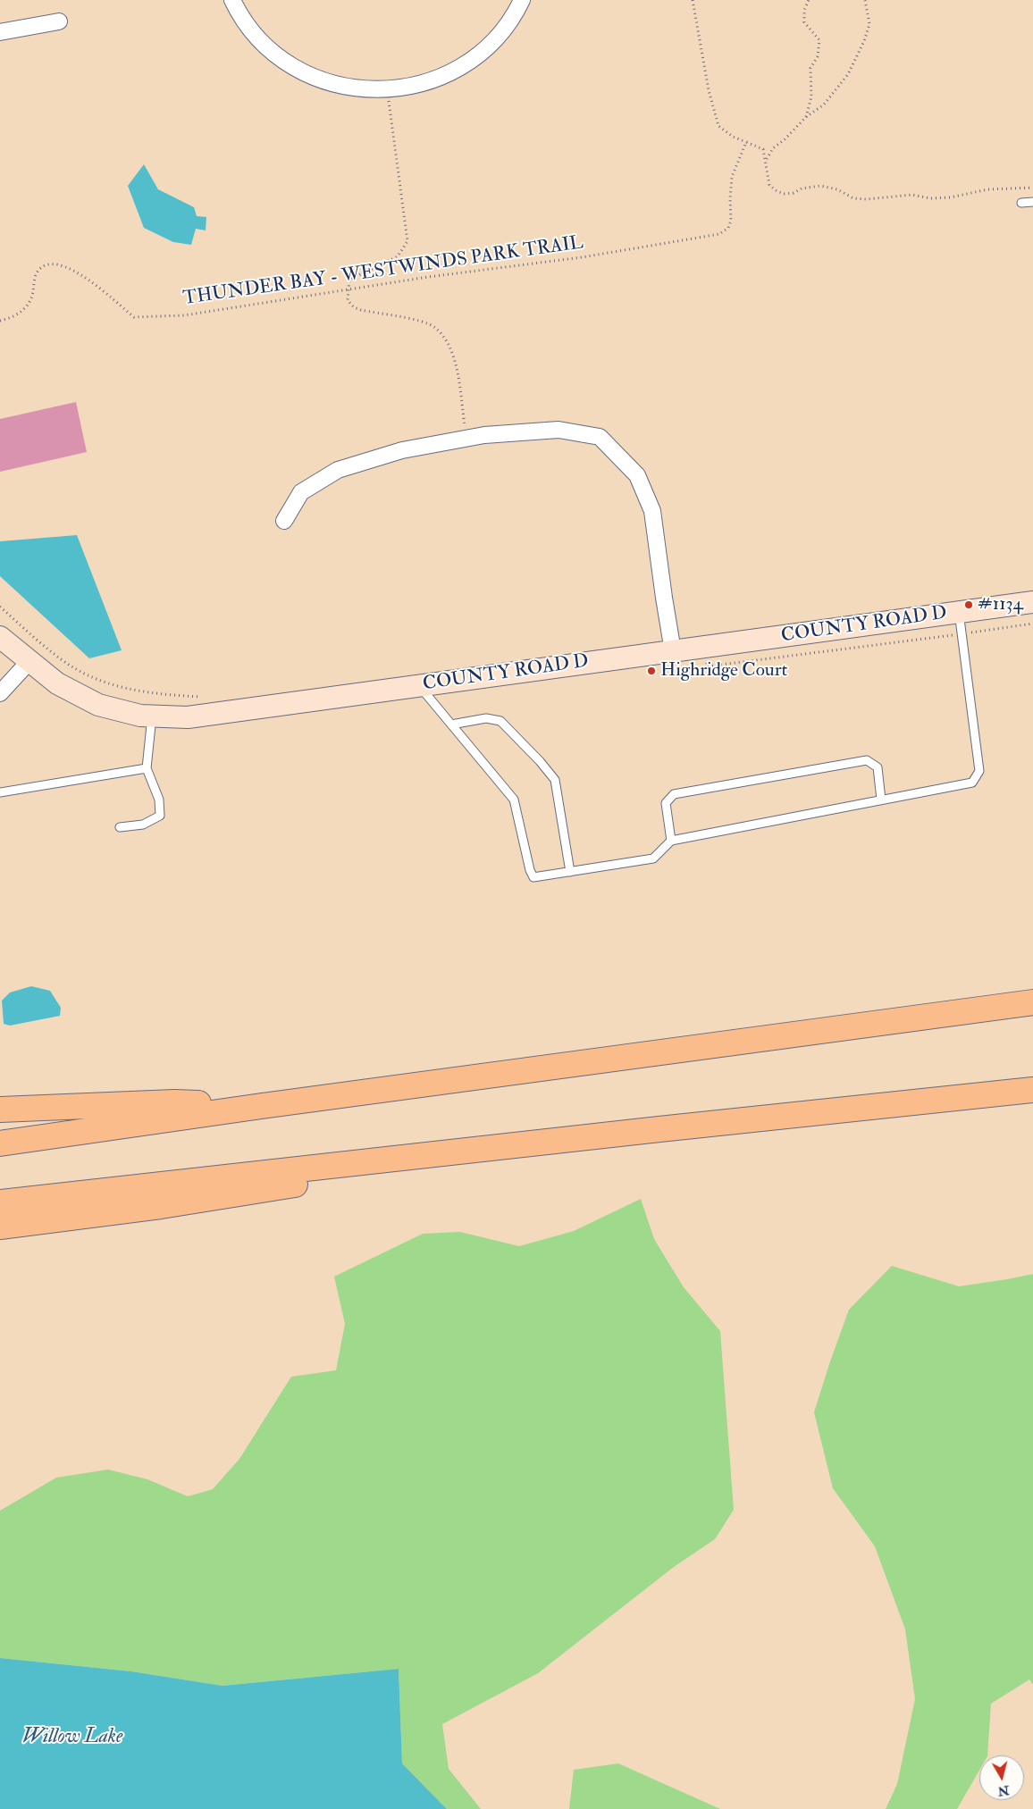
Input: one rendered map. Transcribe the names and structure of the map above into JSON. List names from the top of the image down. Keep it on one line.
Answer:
{"streets":{"street":["COUNTY ROAD D"],"path":["THUNDER BAY - WESTWINDS PARK TRAIL"]},"water":["Willow Lake"],"places":["#1134","Highridge Court"],"north":"bottom"}
